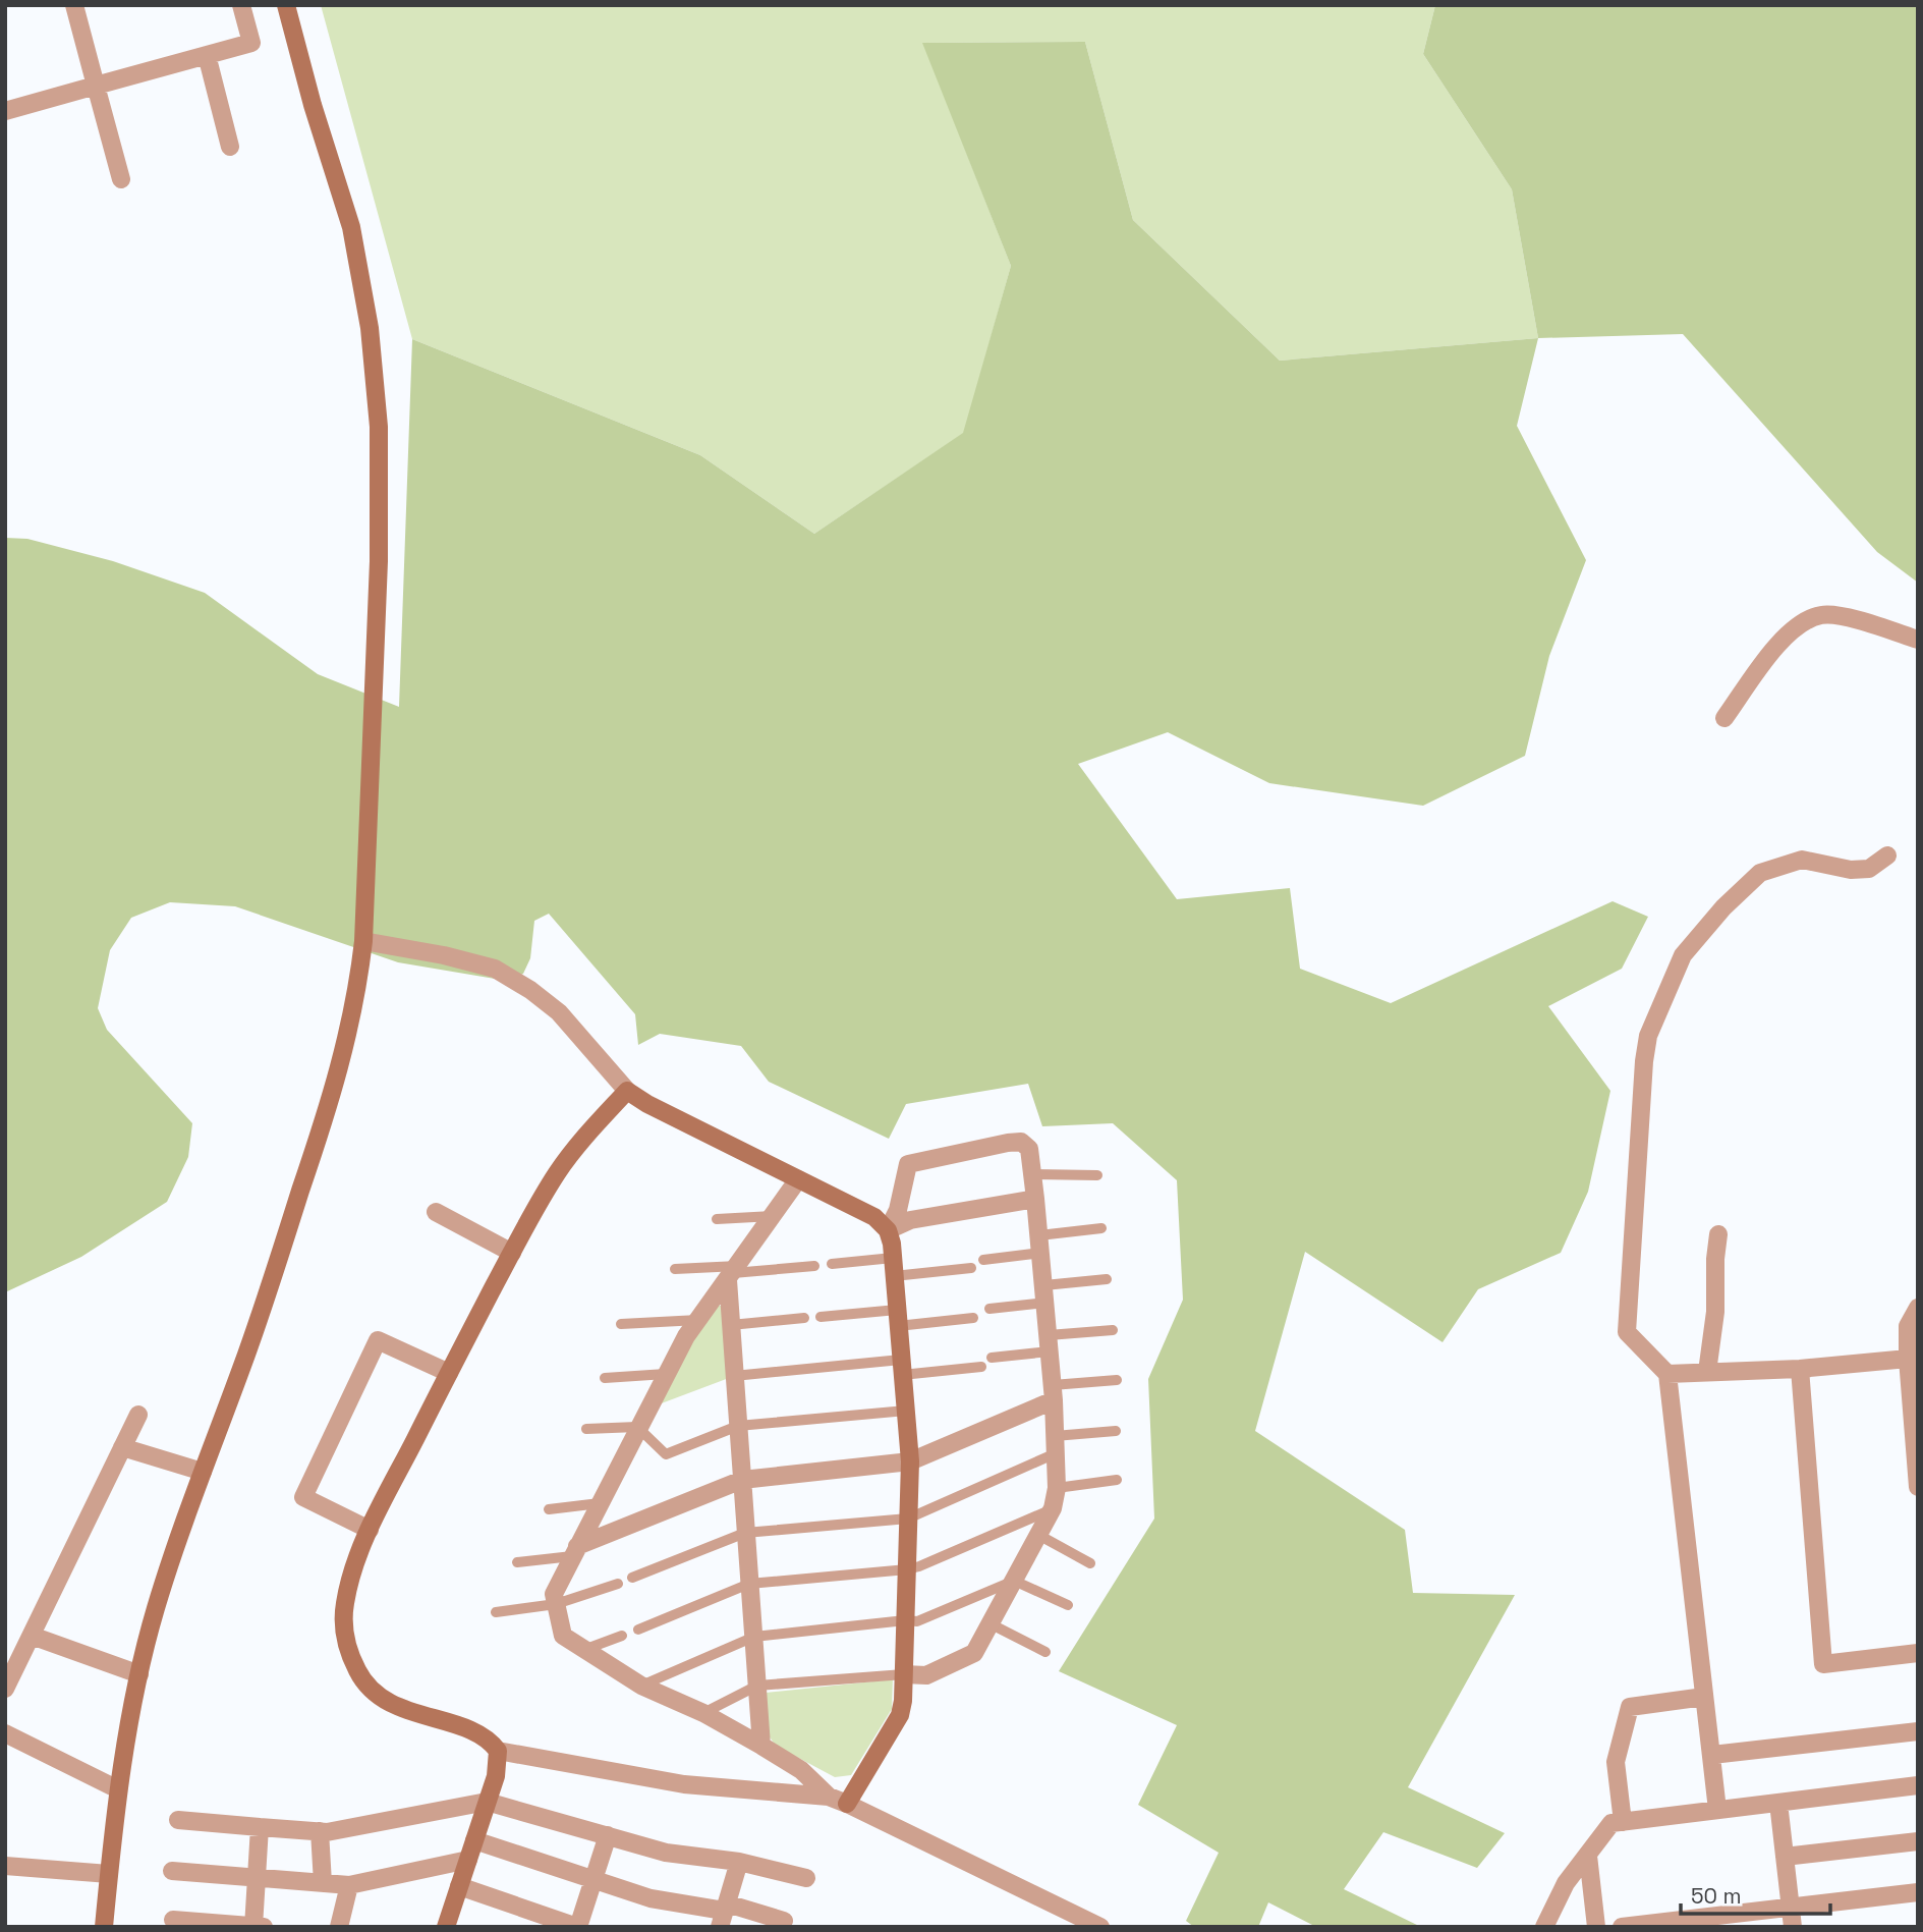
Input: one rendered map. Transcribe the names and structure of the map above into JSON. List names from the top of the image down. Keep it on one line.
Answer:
{"scale_bar":"50 m"}
